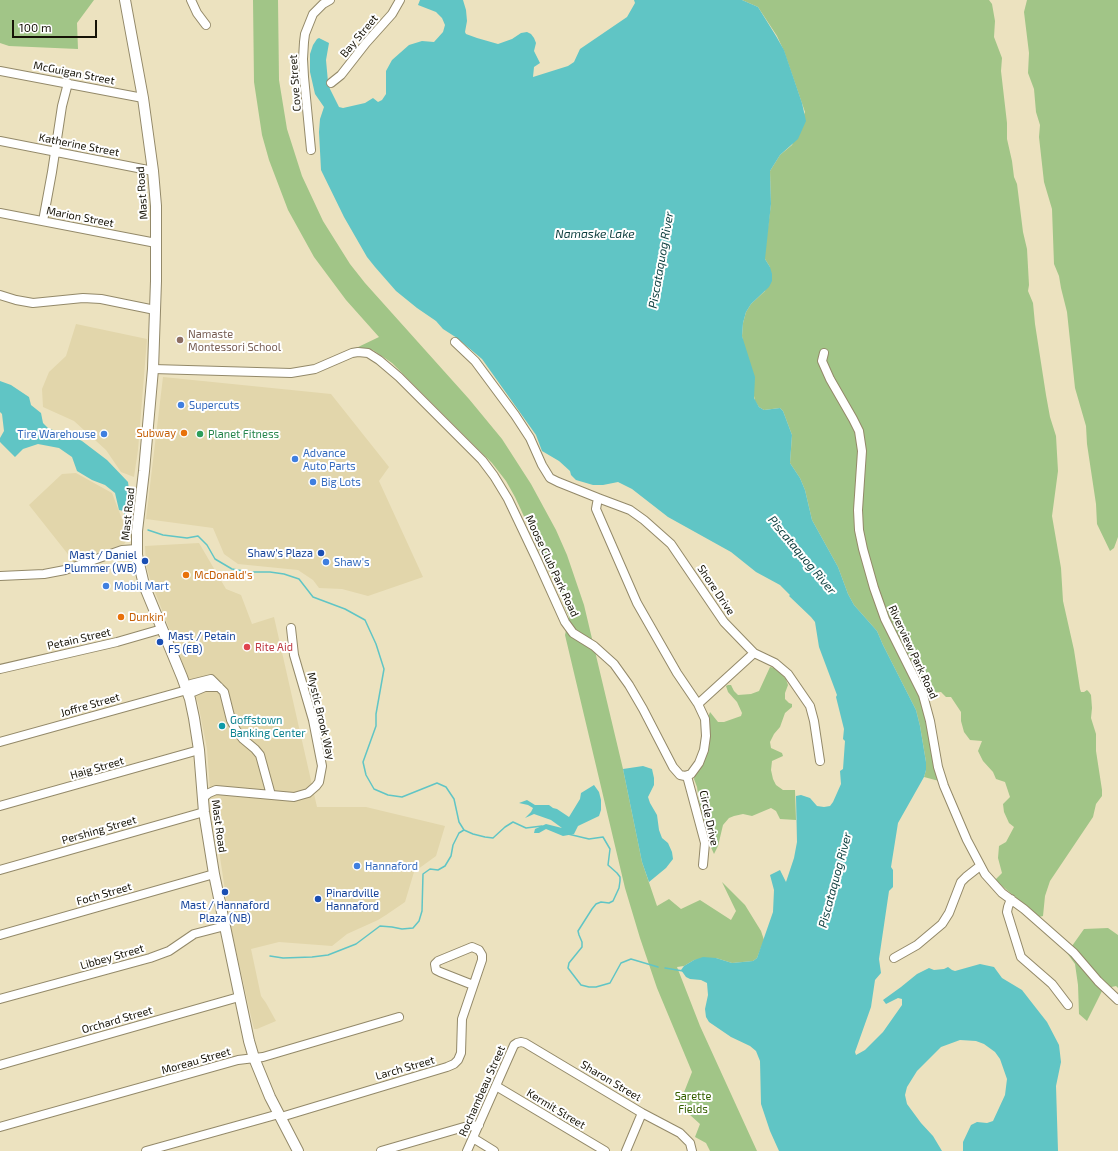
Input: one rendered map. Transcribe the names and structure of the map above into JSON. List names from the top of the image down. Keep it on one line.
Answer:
{"streets":{"main road":["Mast Road"],"street":["Bay Street","McGuigan Street","Cove Street","Katherine Street","Marion Street","Moose Club Park Road","Shore Drive","Petain Street","Riverview Park Road","Joffre Street","Mystic Brook Way","Haig Street","Circle Drive","Pershing Street","Foch Street","Libbey Street","Orchard Street","Moreau Street","Larch Street","Sharon Street","Rochambeau Street","Kermit Street"]},"crossings":[["McGuigan Street","Mast Road"],["Katherine Street","Mast Road"],["Mast Road","Marion Street"],["Mast Road","Moose Club Park Road"],["Mast Road","Petain Street"],["Mast Road","Joffre Street"],["Mast Road","Mystic Brook Way"],["Mast Road","Haig Street"],["Mast Road","Pershing Street"],["Mast Road","Foch Street"],["Mast Road","Libbey Street"],["Mast Road","Orchard Street"],["Mast Road","Moreau Street"],["Mast Road","Larch Street"],["Moose Club Park Road","Circle Drive"],["Sharon Street","Rochambeau Street"],["Rochambeau Street","Kermit Street"]],"water":["Namaske Lake","Piscataquog River"],"parks":["Sarette Fields"],"places":["Namaste Montessori School","Supercuts","Subway","Tire Warehouse","Planet Fitness","Advance Auto Parts","Big Lots","Shaw's Plaza","Mast / Daniel Plummer (WB)","Shaw's","McDonald's","Mobil Mart","Dunkin'","Mast / Petain FS (EB)","Rite Aid","Goffstown Banking Center","Hannaford","Mast / Hannaford Plaza (NB)","Pinardville Hannaford"],"scale_bar":"100 m"}
